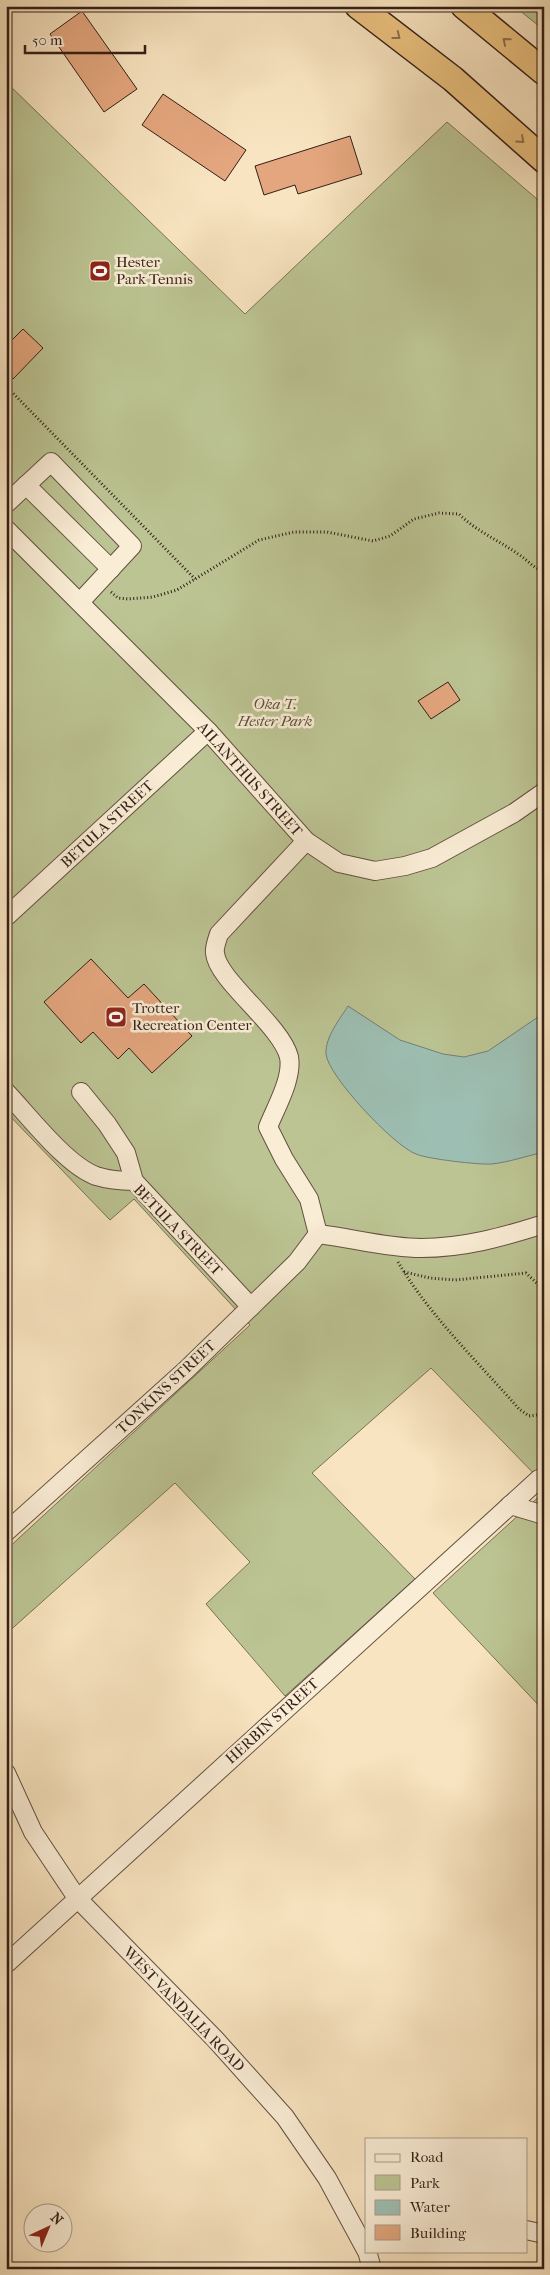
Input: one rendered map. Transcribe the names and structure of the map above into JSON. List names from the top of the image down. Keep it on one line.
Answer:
{"streets":{"street":["AILANTHUS STREET","BETULA STREET","TONKINS STREET","HERBIN STREET","WEST VANDALIA ROAD"]},"crossings":[["AILANTHUS STREET","BETULA STREET"],["BETULA STREET","TONKINS STREET"],["HERBIN STREET","WEST VANDALIA ROAD"]],"parks":["Oka T. Hester Park"],"places":{"sports":["Hester Park Tennis","Trotter Recreation Center"]},"legend":["Road","Park","Water","Building"],"scale_bar":"50 m","north":"top right"}
